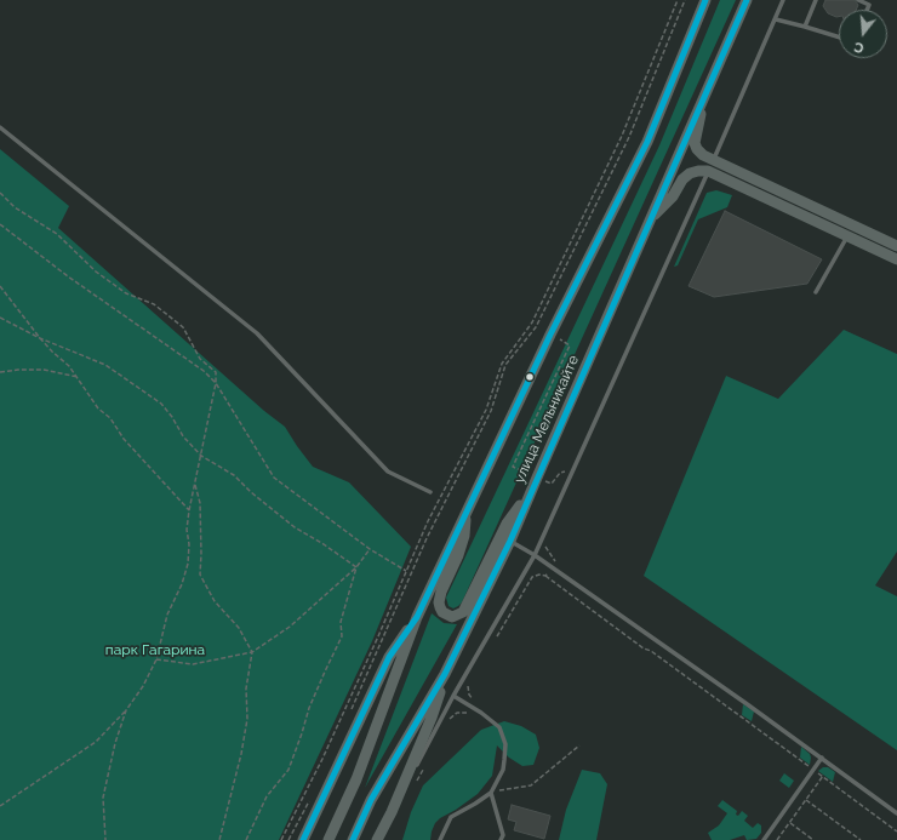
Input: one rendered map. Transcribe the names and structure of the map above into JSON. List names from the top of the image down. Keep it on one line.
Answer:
{"streets":{"main road":["улица Мельникайте"]},"parks":["парк Гагарина"],"north":"bottom"}
